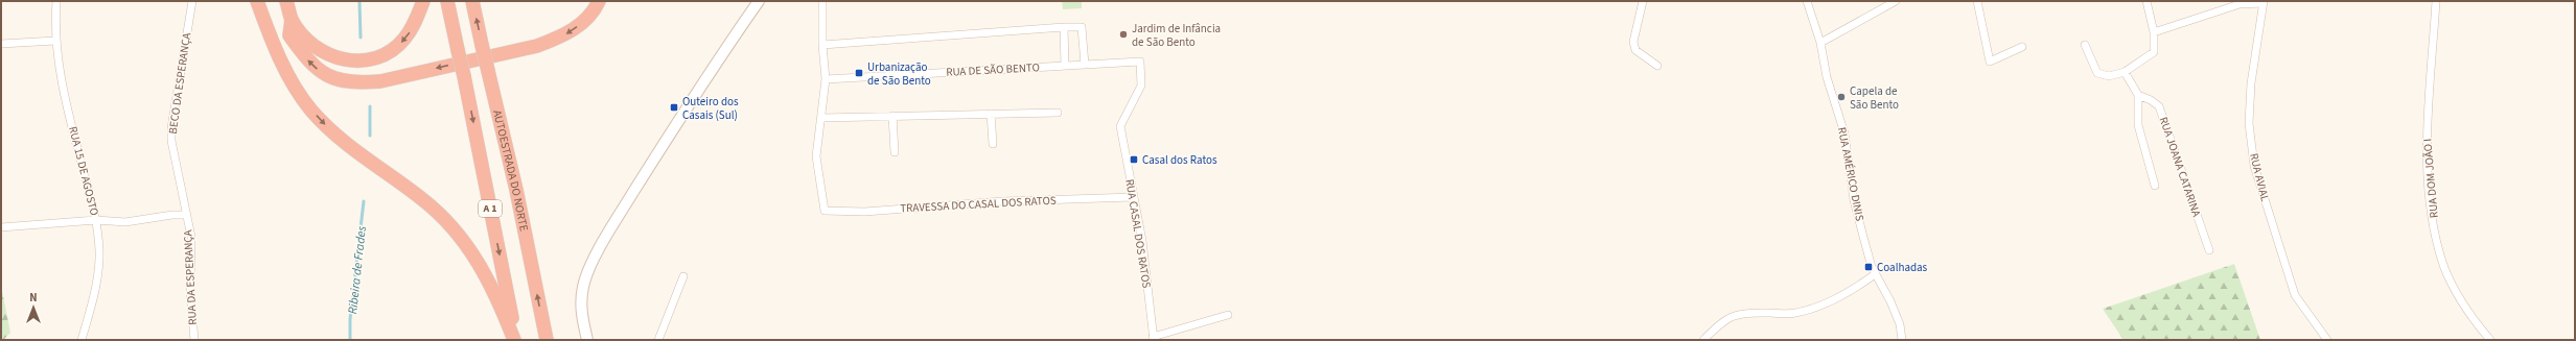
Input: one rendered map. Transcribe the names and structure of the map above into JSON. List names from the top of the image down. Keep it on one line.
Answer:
{"streets":{"highway":["AUTOESTRADA DO NORTE","A 1"],"street":["RUA DE SÃO BENTO","BECO DA ESPERANÇA","RUA JOANA CATARINA","RUA 15 DE AGOSTO","RUA AMÉRICO DINIS","RUA AVIAL","RUA DOM JOÃO I","TRAVESSA DO CASAL DOS RATOS","RUA CASAL DOS RATOS","RUA DA ESPERANÇA"]},"crossings":[["RUA DE SÃO BENTO","RUA CASAL DOS RATOS"],["BECO DA ESPERANÇA","RUA DA ESPERANÇA"],["TRAVESSA DO CASAL DOS RATOS","RUA CASAL DOS RATOS"]],"water":["Ribeira de Frades"],"places":{"other":["Jardim de Infância de São Bento","Capela de São Bento"],"transit":["Urbanização de São Bento","Outeiro dos Casais (Sul)","Casal dos Ratos","Coalhadas"]},"north":"top"}
